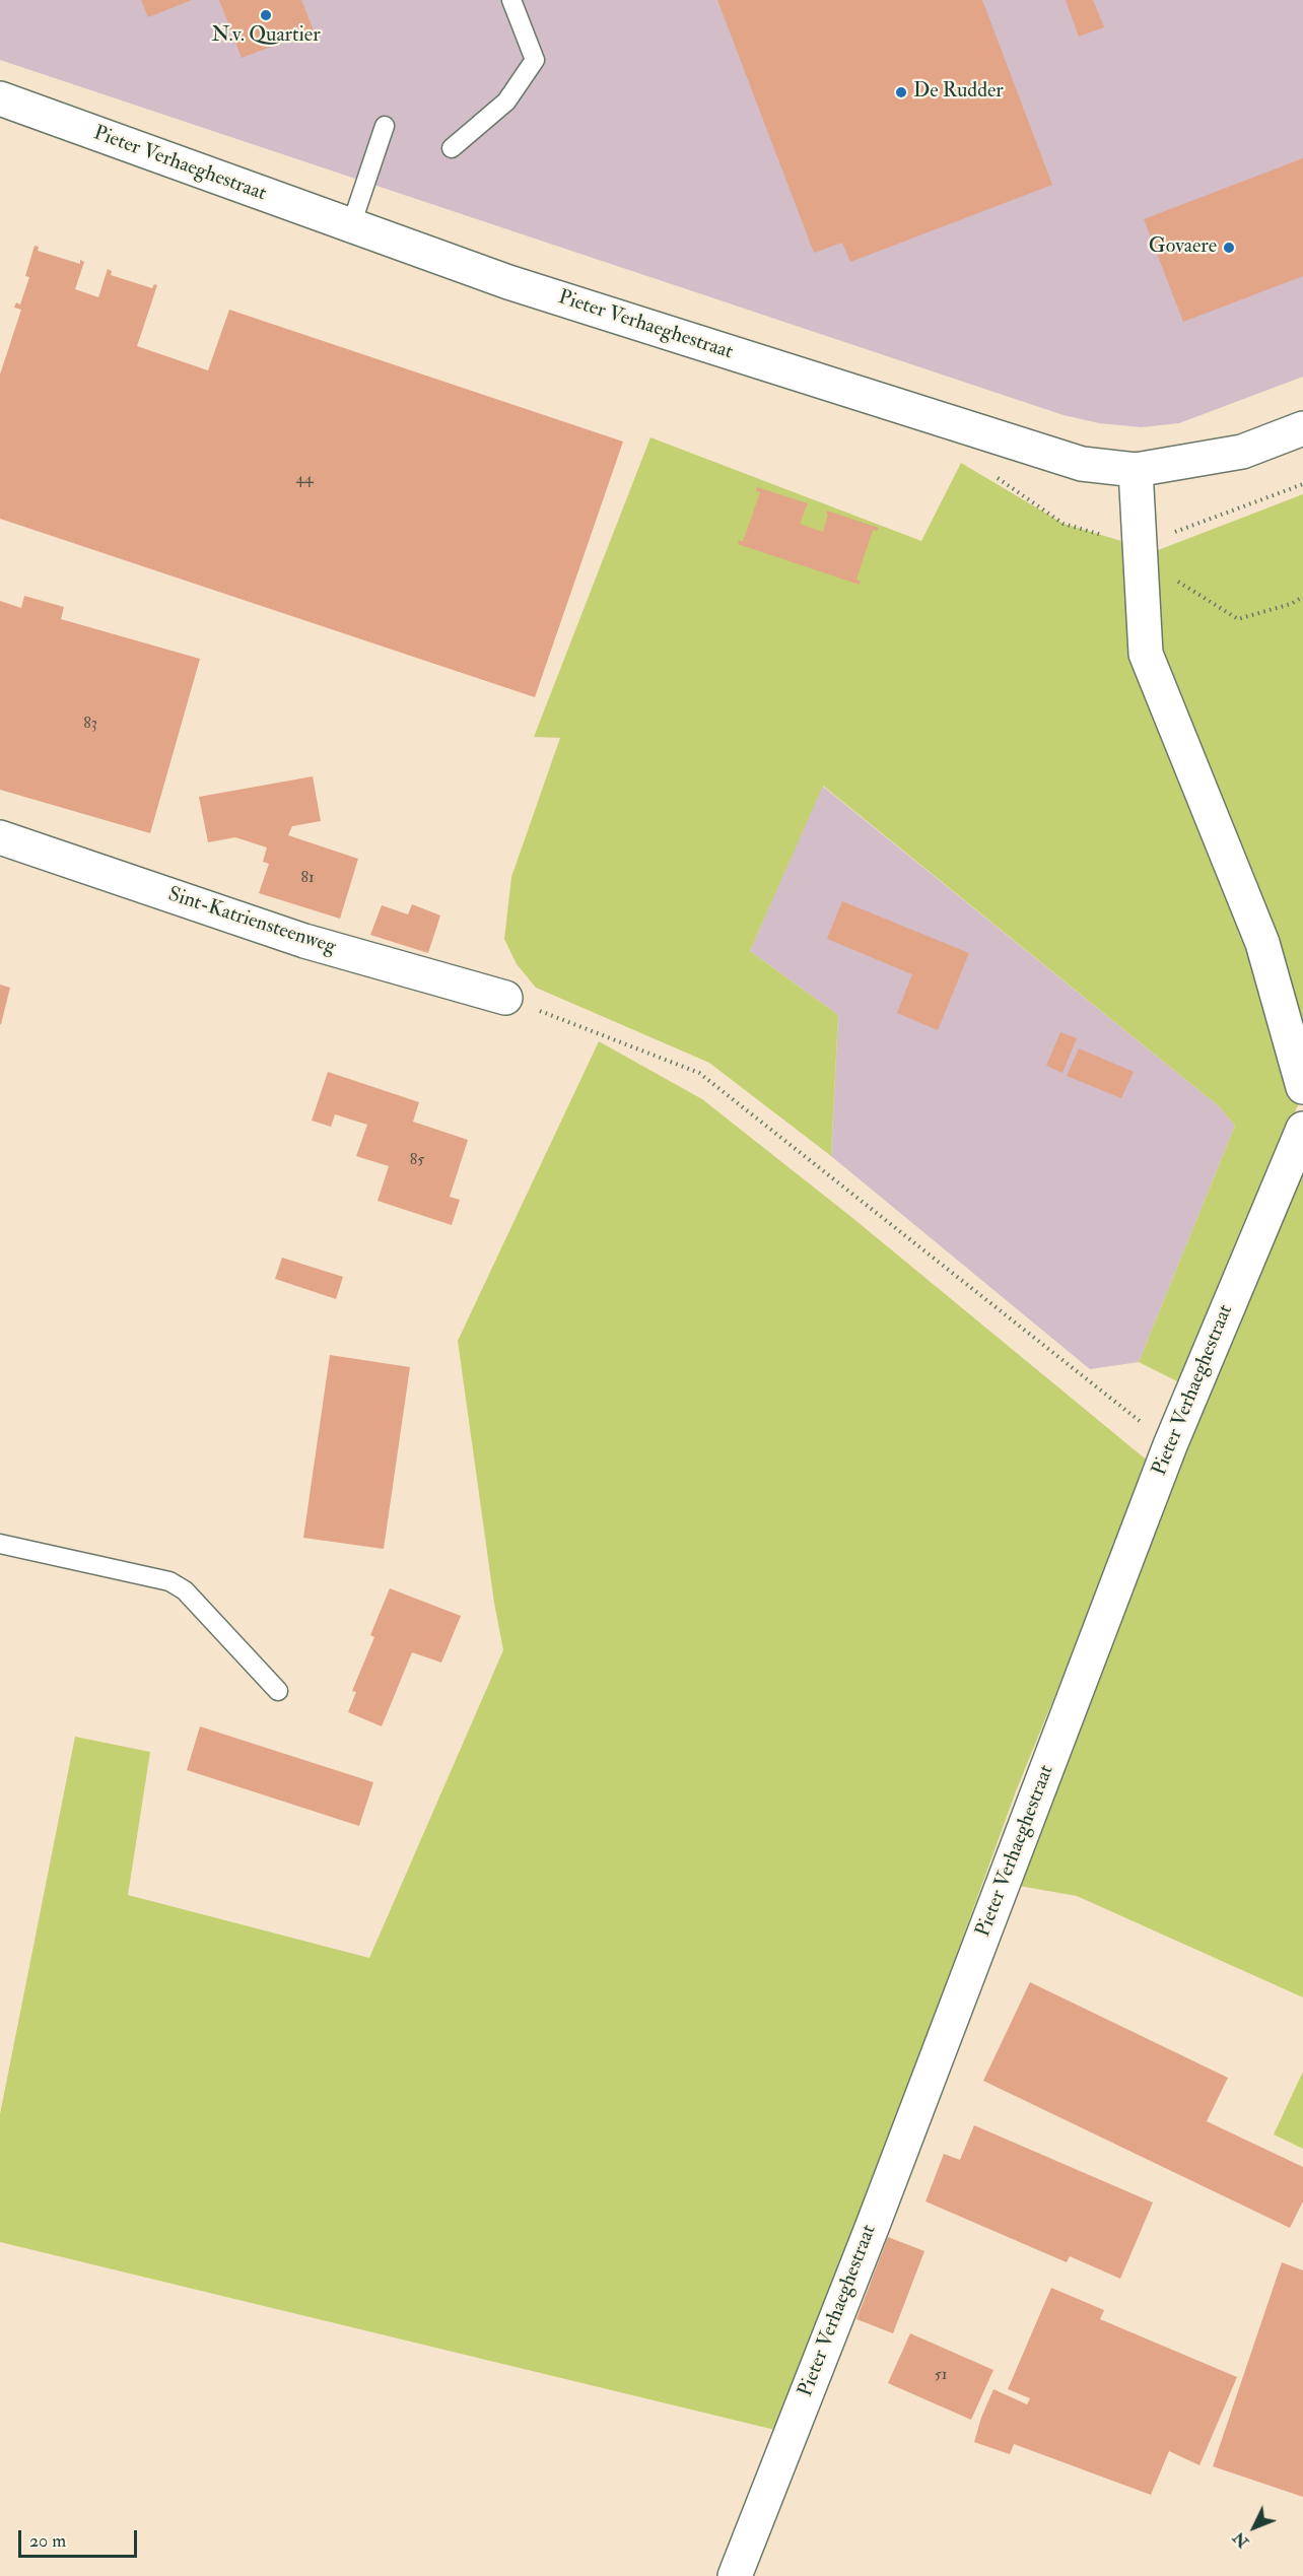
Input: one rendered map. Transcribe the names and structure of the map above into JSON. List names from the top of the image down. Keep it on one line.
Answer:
{"streets":{"street":["Pieter Verhaeghestraat","Sint-Katriensteenweg"]},"places":["N.v. Quartier","De Rudder","Govaere"],"house_numbers":["44","83","81","85","51"],"scale_bar":"20 m","north":"bottom left"}
